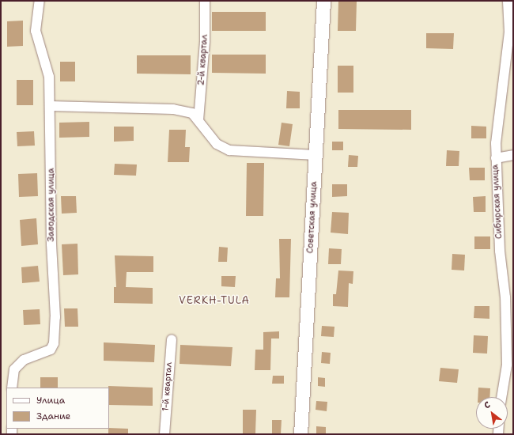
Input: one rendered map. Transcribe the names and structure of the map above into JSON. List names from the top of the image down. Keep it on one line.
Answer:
{"streets":{"main road":["Советская улица"],"street":["2-й квартал","Сибирская улица","Заводская улица","1-й квартал"]},"districts":["VERKH-TULA"],"legend":["Улица","Здание"],"north":"top left"}
